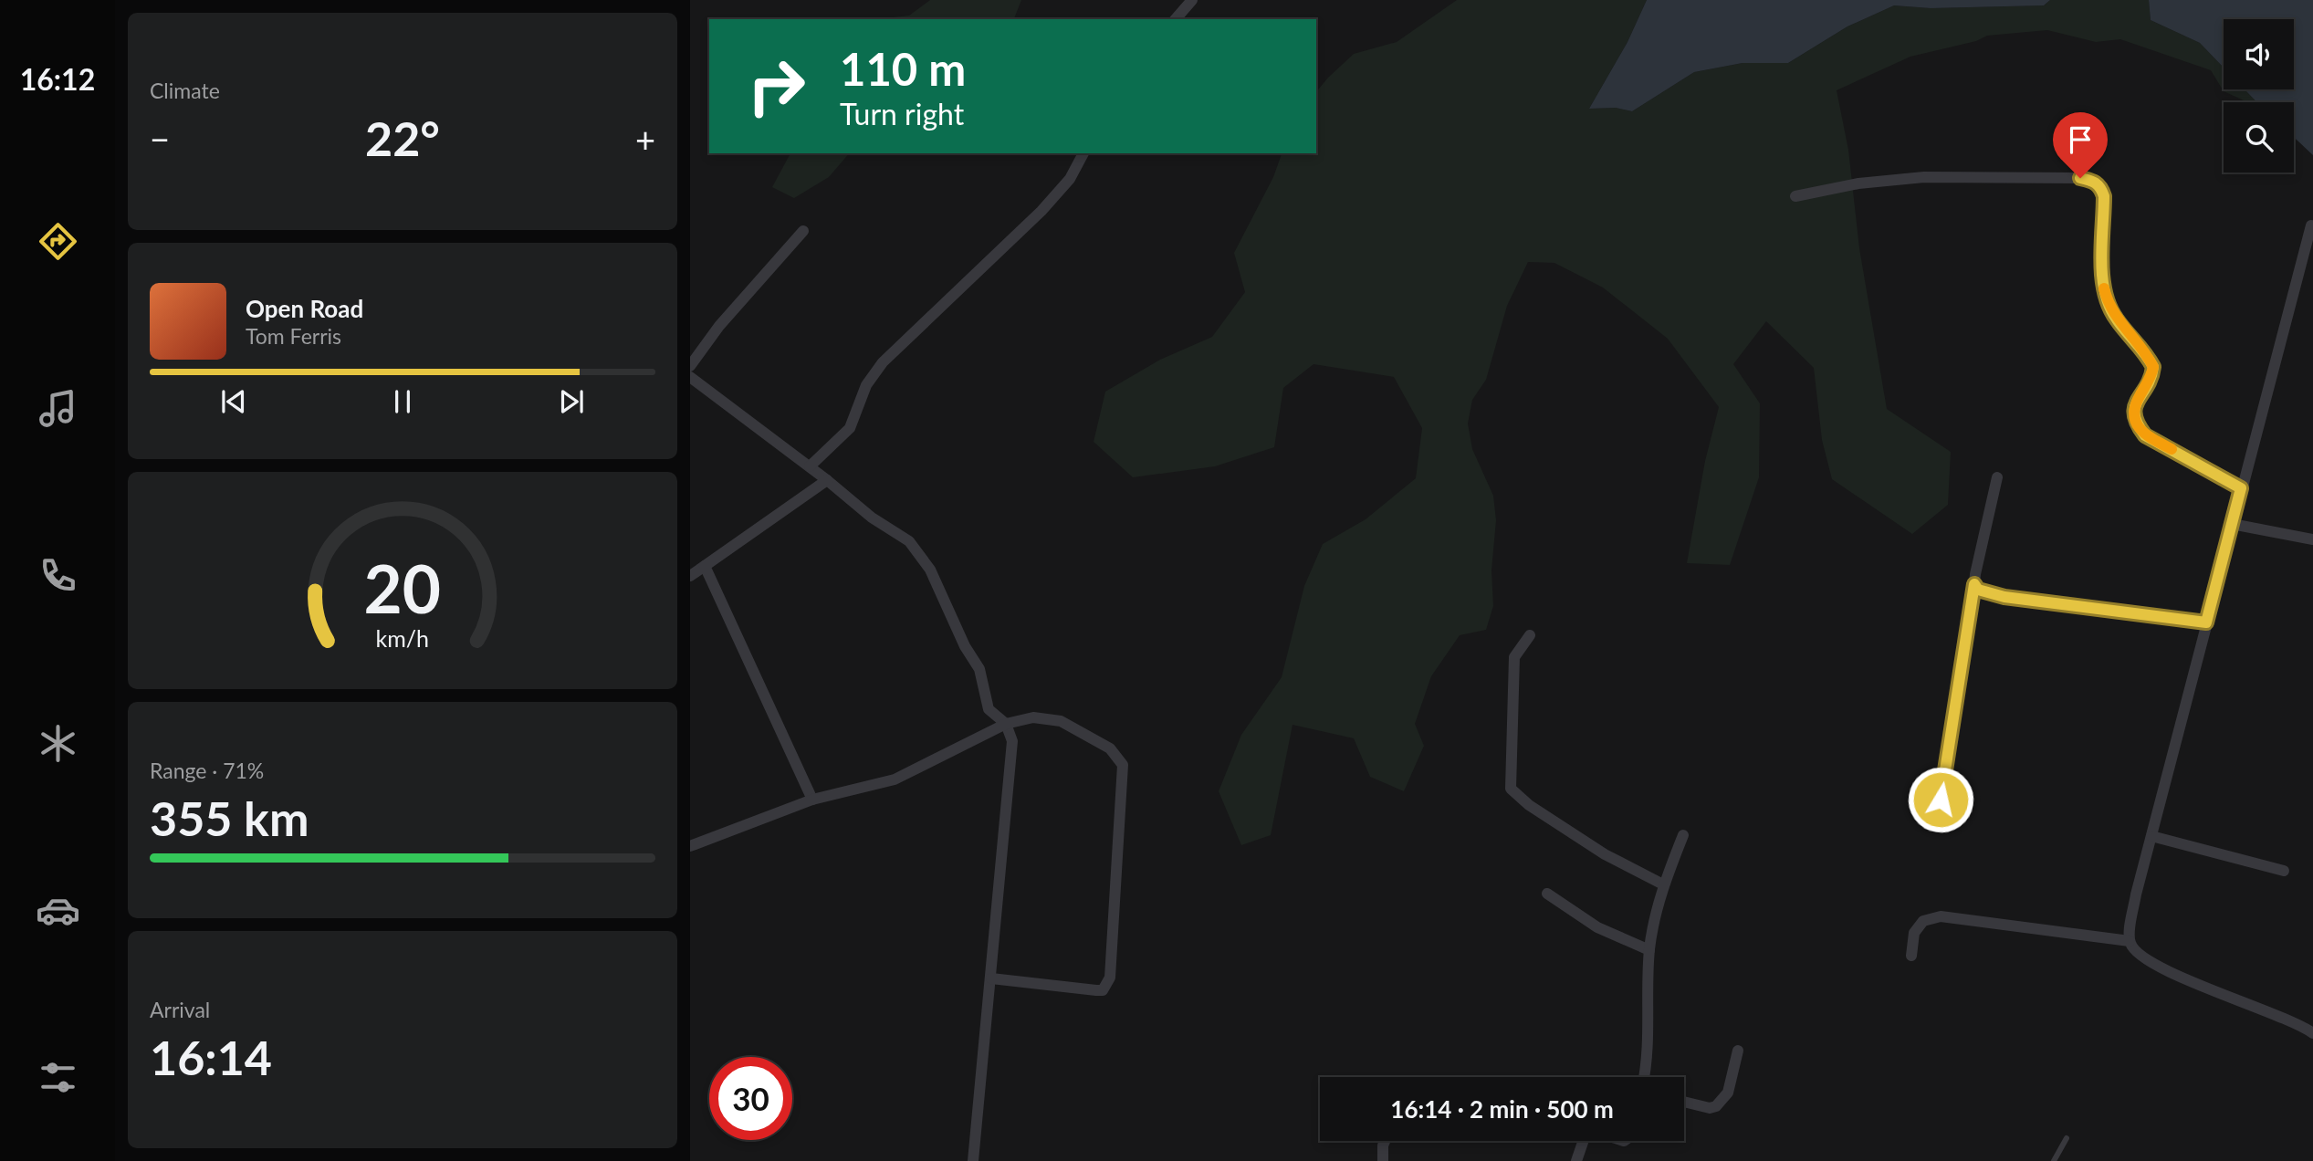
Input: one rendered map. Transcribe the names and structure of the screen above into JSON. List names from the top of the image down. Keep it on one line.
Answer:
{"page":{"tabs":"16:12","tile":["Climate",["Range · 71%","355 km"],["Arrival","16:14"]],"turn":["110 m","Turn right"],"heat":["−","22°","+"],"song":["Open Road","Tom Ferris"],"limit":"30","trip":"16:14 · 2 min · 500 m","gauge":["20","km/h"]}}
